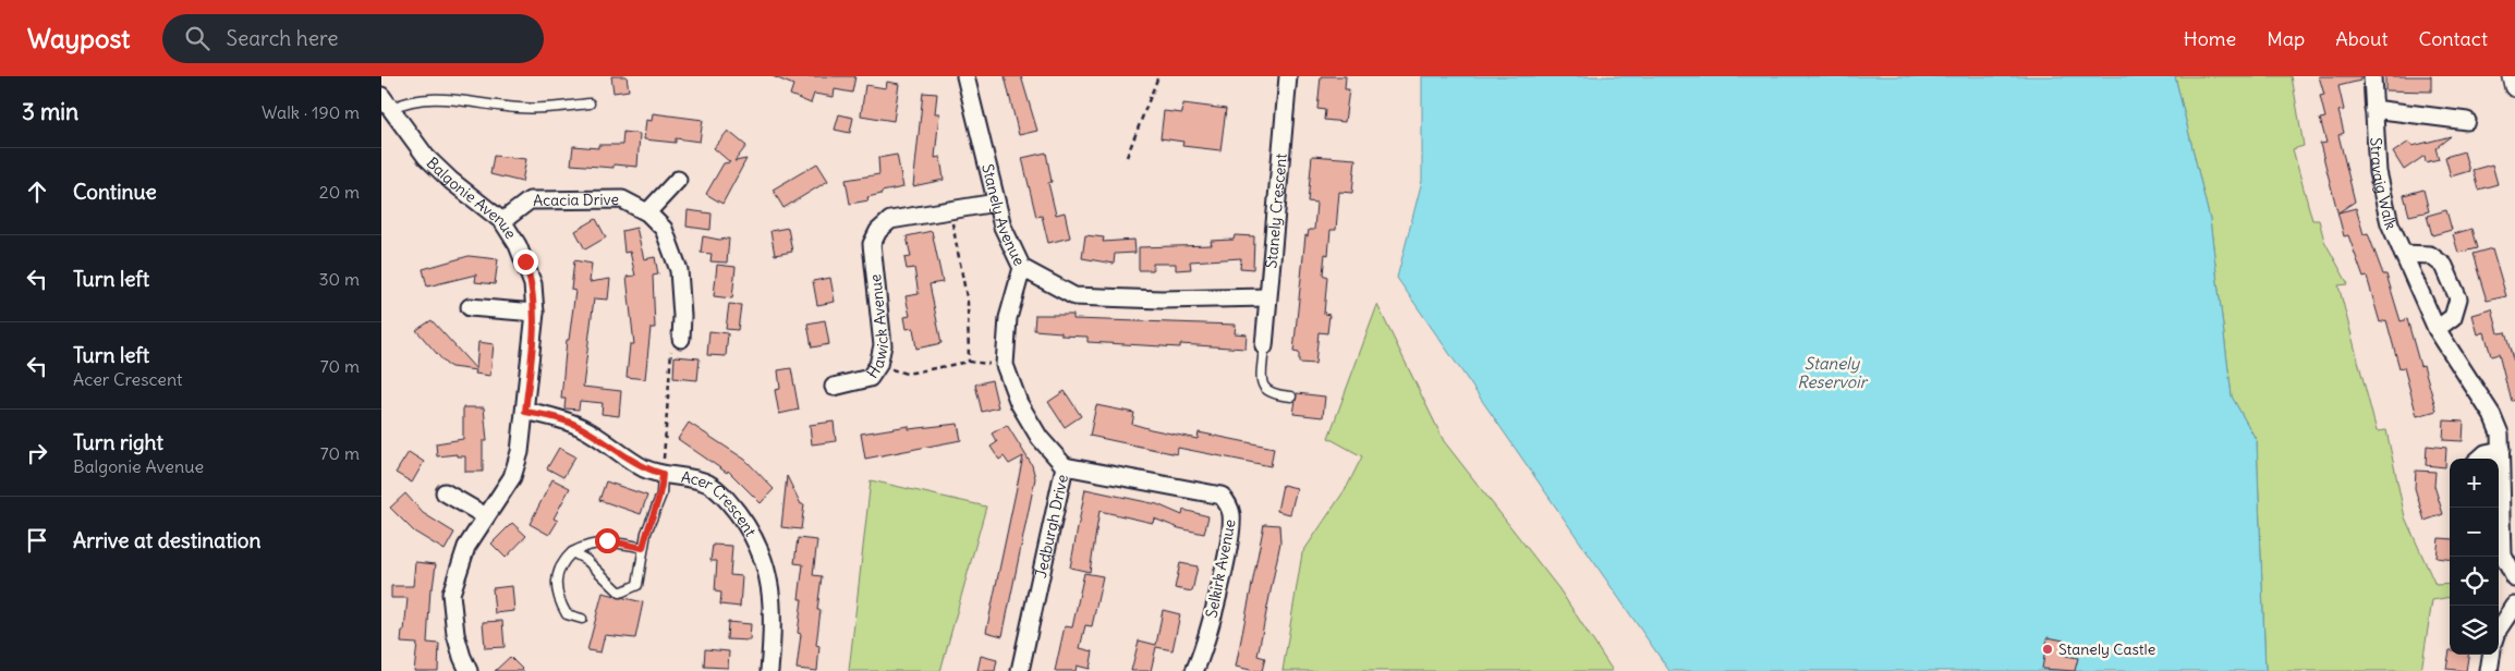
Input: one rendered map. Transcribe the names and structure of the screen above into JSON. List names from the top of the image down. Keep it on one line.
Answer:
{"streets":{"street":["Stravaig Walk","Balgonie Avenue","Acacia Drive","Stanely Crescent","Stanely Avenue","Hawick Avenue","Acer Crescent","Jedburgh Drive","Selkirk Avenue"]},"crossings":[["Balgonie Avenue","Acacia Drive"],["Balgonie Avenue","Acer Crescent"],["Stanely Crescent","Stanely Avenue"],["Stanely Avenue","Hawick Avenue"],["Stanely Avenue","Jedburgh Drive"],["Jedburgh Drive","Selkirk Avenue"]],"water":["Stanely Reservoir"],"places":["Stanely Castle"],"page":{"header":"Waypost","search":"Search here","nav":["Home","Map","About","Contact"],"heading":["3 min","Walk · 190 m"],"list":[["Continue","20 m"],["Turn left","30 m"],["Turn left","Acer Crescent","70 m"],["Turn right","Balgonie Avenue","70 m"],"Arrive at destination"],"map_buttons":["+","−"]}}
